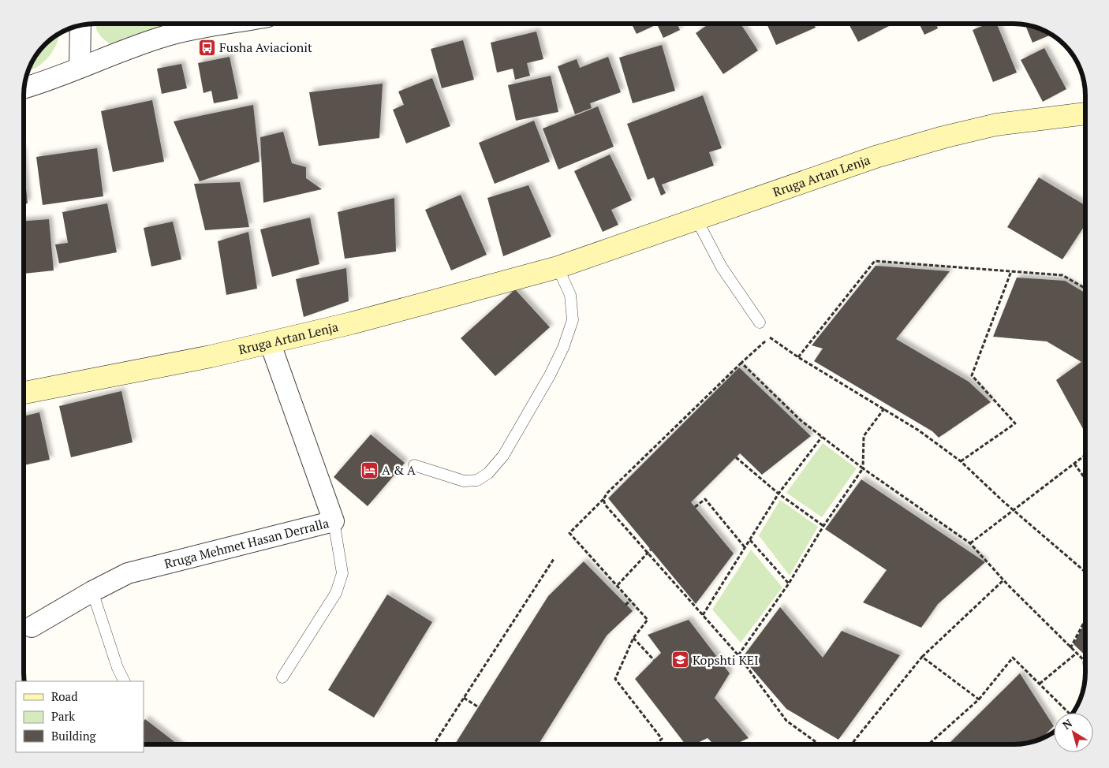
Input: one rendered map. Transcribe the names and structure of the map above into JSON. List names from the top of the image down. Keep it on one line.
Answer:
{"streets":{"street":["Rruga Artan Lenja","Rruga Mehmet Hasan Derralla"]},"crossings":[["Rruga Artan Lenja","Rruga Mehmet Hasan Derralla"]],"places":{"bus stop":["Fusha Aviacionit"],"hotel":["A & A"],"school or university":["Kopshti KEI"]},"legend":["Road","Park","Building"],"north":"top left"}
